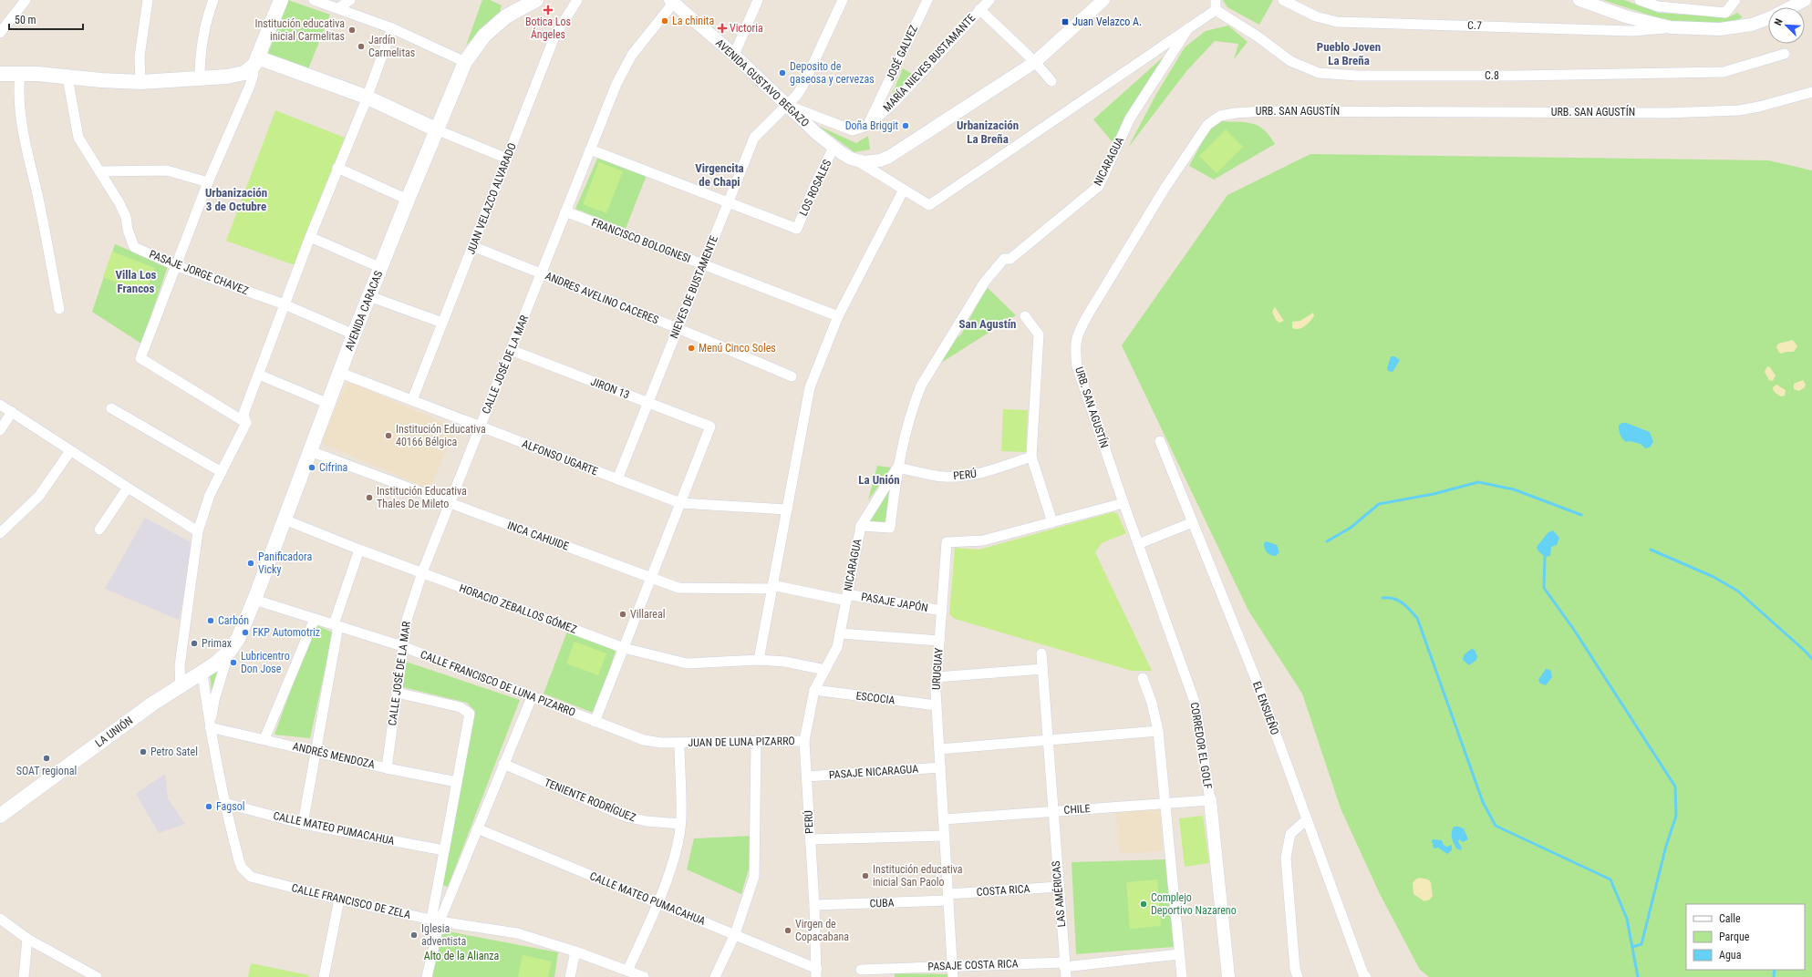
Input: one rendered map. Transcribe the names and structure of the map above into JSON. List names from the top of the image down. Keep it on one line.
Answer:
{"streets":{"main road":["AVENIDA CARACAS","LA UNIÓN"],"street":["C.7","JOSÉ GALVEZ","MARÍA NIEVES BUSTAMANTE","C.8","AVENIDA GUSTAVO BEGAZO","URB. SAN AGUSTÍN","NICARAGUA","LOS ROSALES","JUAN VELAZCO ALVARADO","FRANCISCO BOLOGNESI","PASAJE JORGE CHAVEZ","NIEVES DE BUSTAMENTE","ANDRES AVELINO CACERES","CALLE JOSÉ DE LA MAR","JIRON 13","ALFONSO UGARTE","PERÚ","INCA CAHUIDE","PASAJE JAPÓN","HORACIO ZEBALLOS GÓMEZ","URUGUAY","CALLE FRANCISCO DE LUNA PIZARRO","ESCOCIA","EL ENSUEÑO","JUAN DE LUNA PIZARRO","CORREDOR EL GOLF","ANDRÉS MENDOZA","PASAJE NICARAGUA","TENIENTE RODRÍGUEZ","CHILE","CALLE MATEO PUMACAHUA","COSTA RICA","LAS AMÉRICAS","CALLE FRANCISCO DE ZELA","CUBA","PASAJE COSTA RICA"]},"crossings":[["JOSÉ GALVEZ","MARÍA NIEVES BUSTAMANTE"],["MARÍA NIEVES BUSTAMANTE","AVENIDA GUSTAVO BEGAZO"],["MARÍA NIEVES BUSTAMANTE","NIEVES DE BUSTAMENTE"],["AVENIDA GUSTAVO BEGAZO","LOS ROSALES"],["AVENIDA GUSTAVO BEGAZO","NIEVES DE BUSTAMENTE"],["AVENIDA GUSTAVO BEGAZO","CALLE JOSÉ DE LA MAR"],["URB. SAN AGUSTÍN","URUGUAY"],["URB. SAN AGUSTÍN","CORREDOR EL GOLF"],["NICARAGUA","PERÚ"],["NICARAGUA","PASAJE JAPÓN"],["NICARAGUA","HORACIO ZEBALLOS GÓMEZ"],["LOS ROSALES","NIEVES DE BUSTAMENTE"],["JUAN VELAZCO ALVARADO","ANDRES AVELINO CACERES"],["JUAN VELAZCO ALVARADO","ALFONSO UGARTE"],["FRANCISCO BOLOGNESI","NIEVES DE BUSTAMENTE"],["FRANCISCO BOLOGNESI","CALLE JOSÉ DE LA MAR"],["PASAJE JORGE CHAVEZ","AVENIDA CARACAS"],["NIEVES DE BUSTAMENTE","ANDRES AVELINO CACERES"],["NIEVES DE BUSTAMENTE","JIRON 13"],["NIEVES DE BUSTAMENTE","ALFONSO UGARTE"],["ANDRES AVELINO CACERES","CALLE JOSÉ DE LA MAR"],["AVENIDA CARACAS","ALFONSO UGARTE"],["AVENIDA CARACAS","INCA CAHUIDE"],["AVENIDA CARACAS","HORACIO ZEBALLOS GÓMEZ"],["AVENIDA CARACAS","CALLE FRANCISCO DE LUNA PIZARRO"],["AVENIDA CARACAS","LA UNIÓN"],["AVENIDA CARACAS","CALLE FRANCISCO DE ZELA"],["CALLE JOSÉ DE LA MAR","JIRON 13"],["CALLE JOSÉ DE LA MAR","ALFONSO UGARTE"],["CALLE JOSÉ DE LA MAR","INCA CAHUIDE"],["CALLE JOSÉ DE LA MAR","HORACIO ZEBALLOS GÓMEZ"],["CALLE JOSÉ DE LA MAR","CALLE FRANCISCO DE LUNA PIZARRO"],["CALLE JOSÉ DE LA MAR","ANDRÉS MENDOZA"],["JIRON 13","ALFONSO UGARTE"],["PERÚ","HORACIO ZEBALLOS GÓMEZ"],["PERÚ","ESCOCIA"],["PERÚ","JUAN DE LUNA PIZARRO"],["PERÚ","PASAJE NICARAGUA"],["PERÚ","CALLE MATEO PUMACAHUA"],["PERÚ","CUBA"],["INCA CAHUIDE","PASAJE JAPÓN"],["PASAJE JAPÓN","URUGUAY"],["URUGUAY","ESCOCIA"],["URUGUAY","CORREDOR EL GOLF"],["URUGUAY","PASAJE NICARAGUA"],["URUGUAY","CHILE"],["URUGUAY","COSTA RICA"],["URUGUAY","CUBA"],["URUGUAY","PASAJE COSTA RICA"],["CALLE FRANCISCO DE LUNA PIZARRO","JUAN DE LUNA PIZARRO"],["LA UNIÓN","CALLE FRANCISCO DE ZELA"],["CORREDOR EL GOLF","CHILE"],["ANDRÉS MENDOZA","CALLE FRANCISCO DE ZELA"],["CHILE","LAS AMÉRICAS"],["CALLE MATEO PUMACAHUA","CALLE FRANCISCO DE ZELA"],["COSTA RICA","LAS AMÉRICAS"],["COSTA RICA","CUBA"],["LAS AMÉRICAS","PASAJE COSTA RICA"]],"districts":["Pueblo Joven La Breña","Urbanización La Breña","Virgencita de Chapi","Urbanización 3 de Octubre","Villa Los Francos","San Agustín","La Unión"],"parks":["Alto de la Alianza"],"places":{"health":["Botica Los Ángeles","Victoria"],"other":["La chinita","Institución educativa inicial Carmelitas","Jardín Carmelitas","Deposito de gaseosa y cervezas","Doña Briggit","Menú Cinco Soles","Institución Educativa 40166 Bélgica","Cifrina","Institución Educativa Thales De Mileto","Panificadora Vicky","Villareal","Carbón","FKP Automotriz","Primax","Lubricentro Don Jose","Petro Satel","SOAT regional","Fagsol","Institución educativa inicial San Paolo","Complejo Deportivo Nazareno","Virgen de Copacabana","Iglesia adventista"],"transit":["Juan Velazco A."]},"legend":["Calle","Parque","Agua"],"scale_bar":"50 m","north":"top left"}
